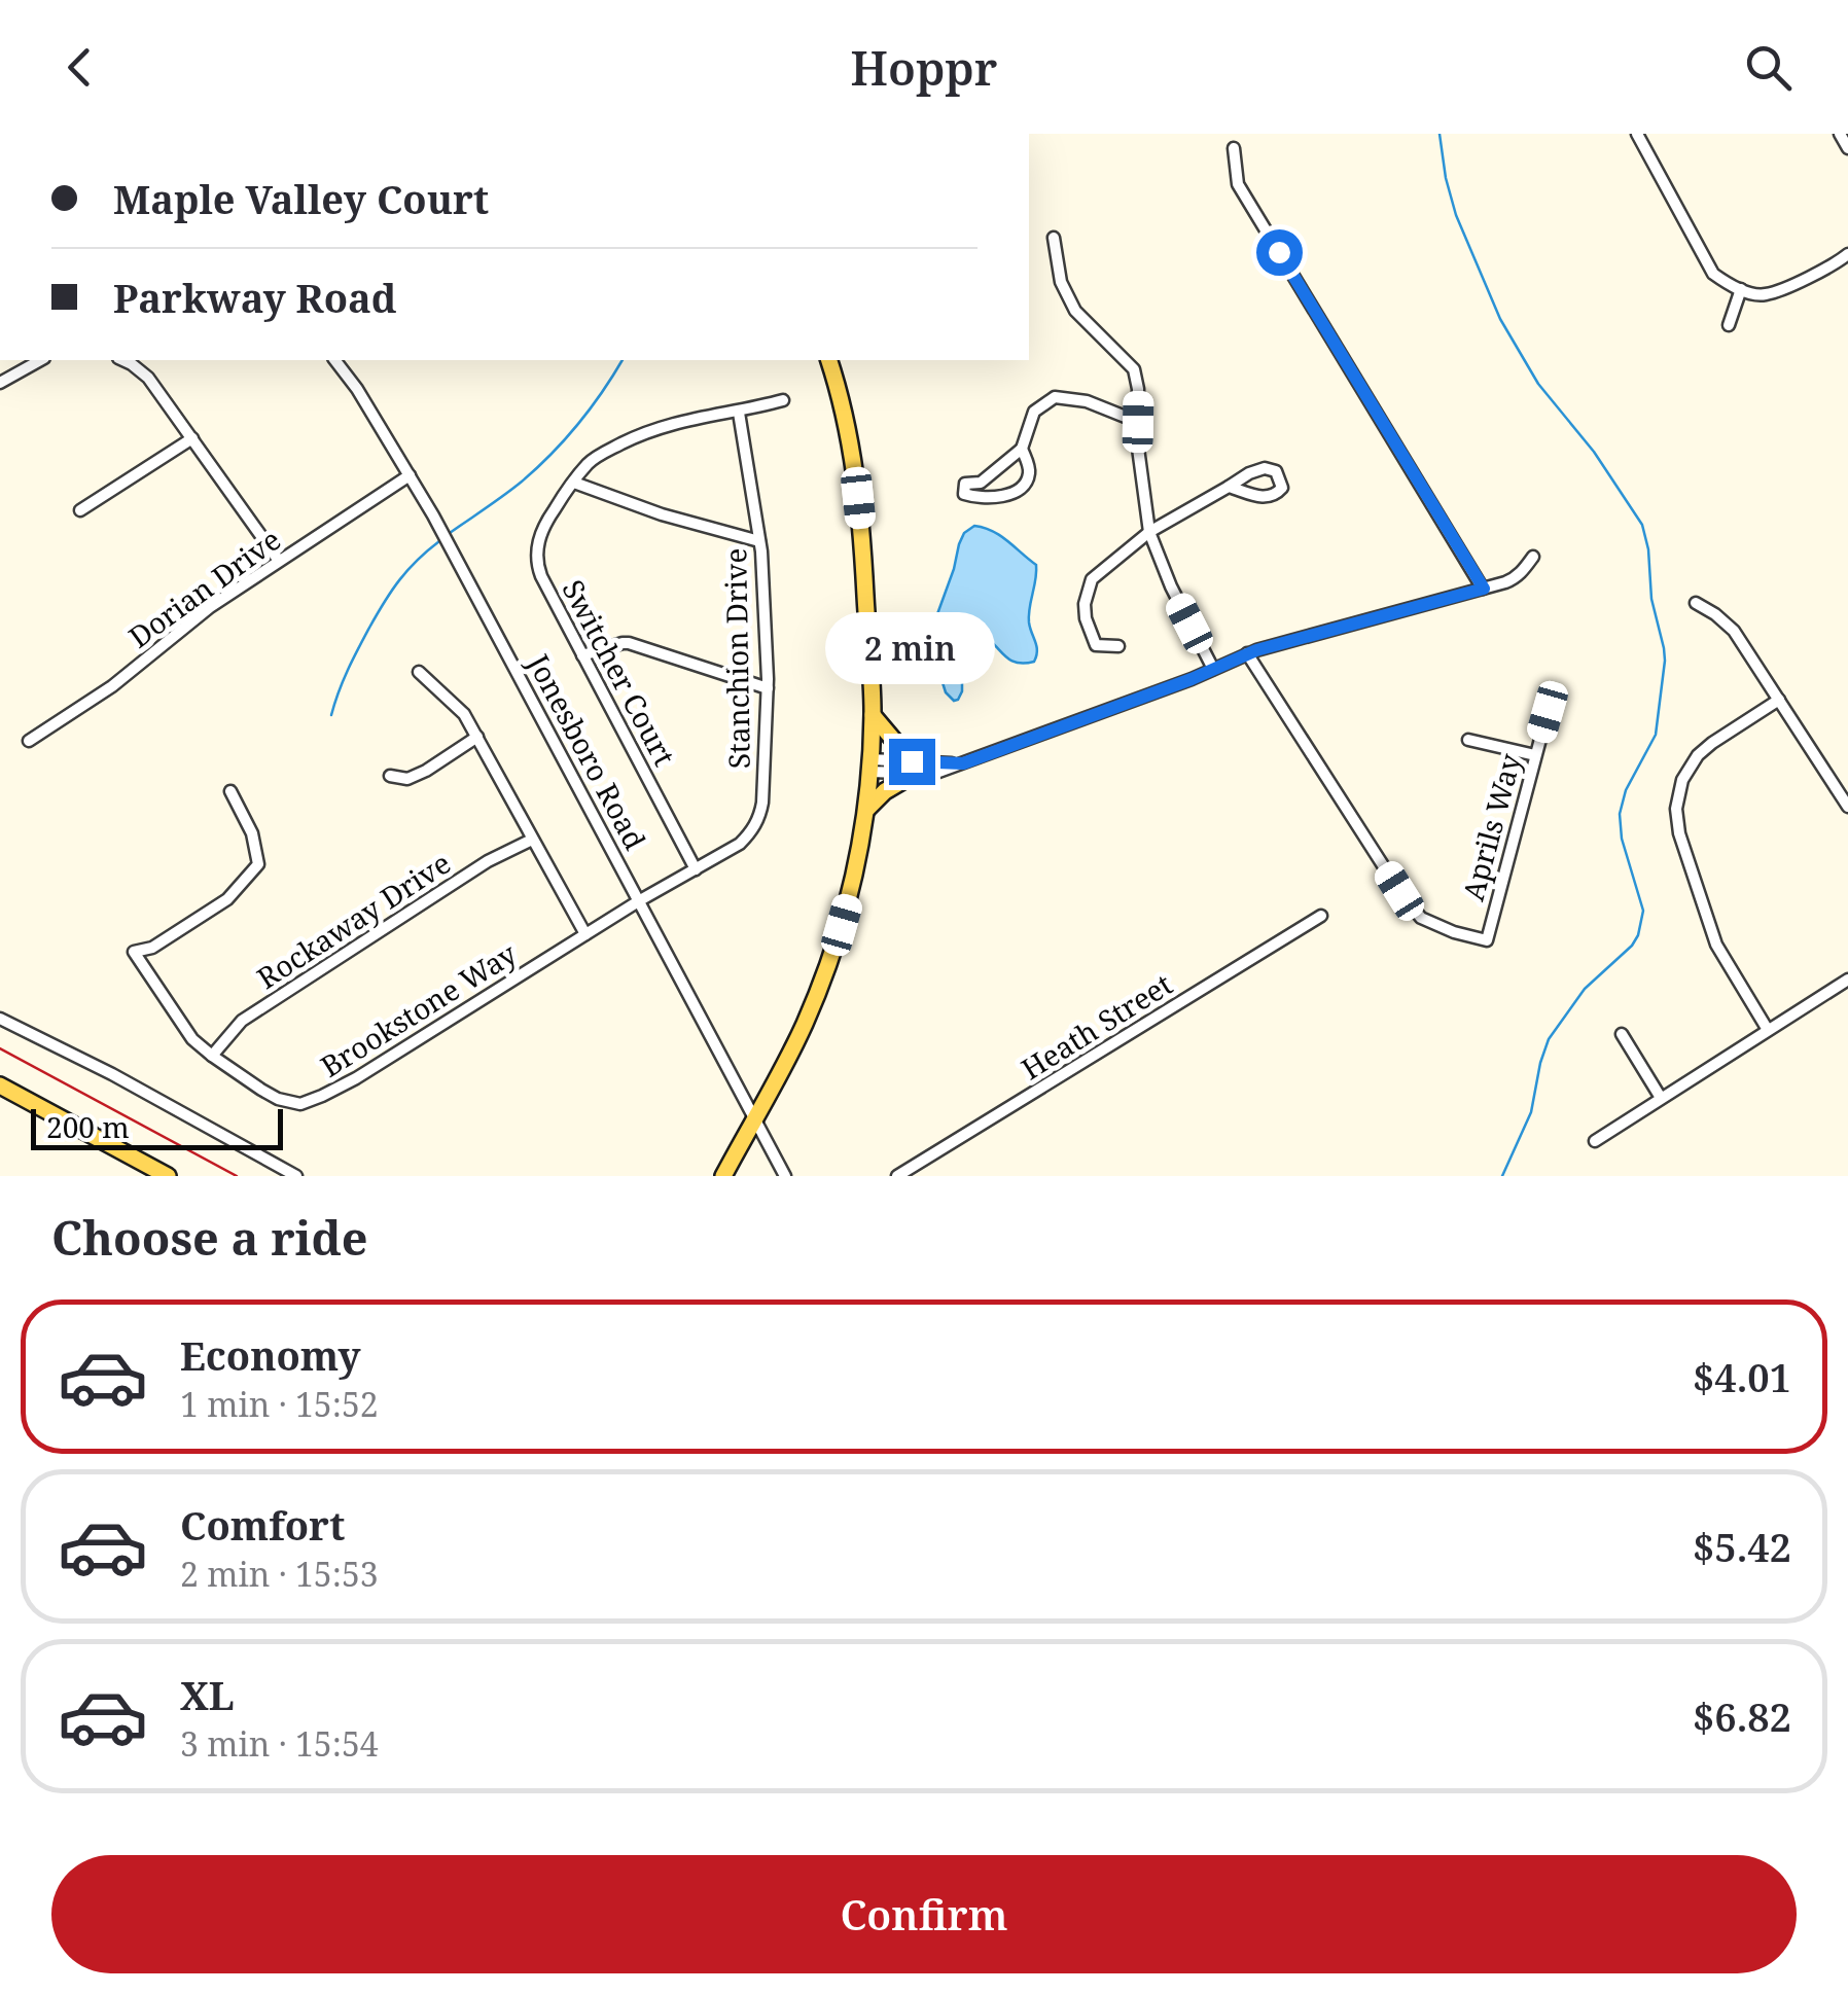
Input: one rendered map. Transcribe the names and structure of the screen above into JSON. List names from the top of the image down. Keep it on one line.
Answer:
{"streets":{"street":["Dorian Drive","Stanchion Drive","Switcher Court","Jonesboro Road","Aprils Way","Rockaway Drive","Brookstone Way","Heath Street"]},"crossings":[["Dorian Drive","Jonesboro Road"],["Stanchion Drive","Switcher Court"],["Stanchion Drive","Jonesboro Road"],["Stanchion Drive","Brookstone Way"],["Jonesboro Road","Brookstone Way"],["Rockaway Drive","Brookstone Way"]],"scale_bar":"200 m","page":{"header":"Hoppr","banner":["Maple Valley Court","Parkway Road"],"bubble":"2 min","scale":"200 m","heading":"Choose a ride","list":[{"name":"Economy","note":"1 min · 15:52","value":"$4.01"},{"name":"Comfort","note":"2 min · 15:53","value":"$5.42"},{"name":"XL","note":"3 min · 15:54","value":"$6.82"}],"buttons":"Confirm"}}
